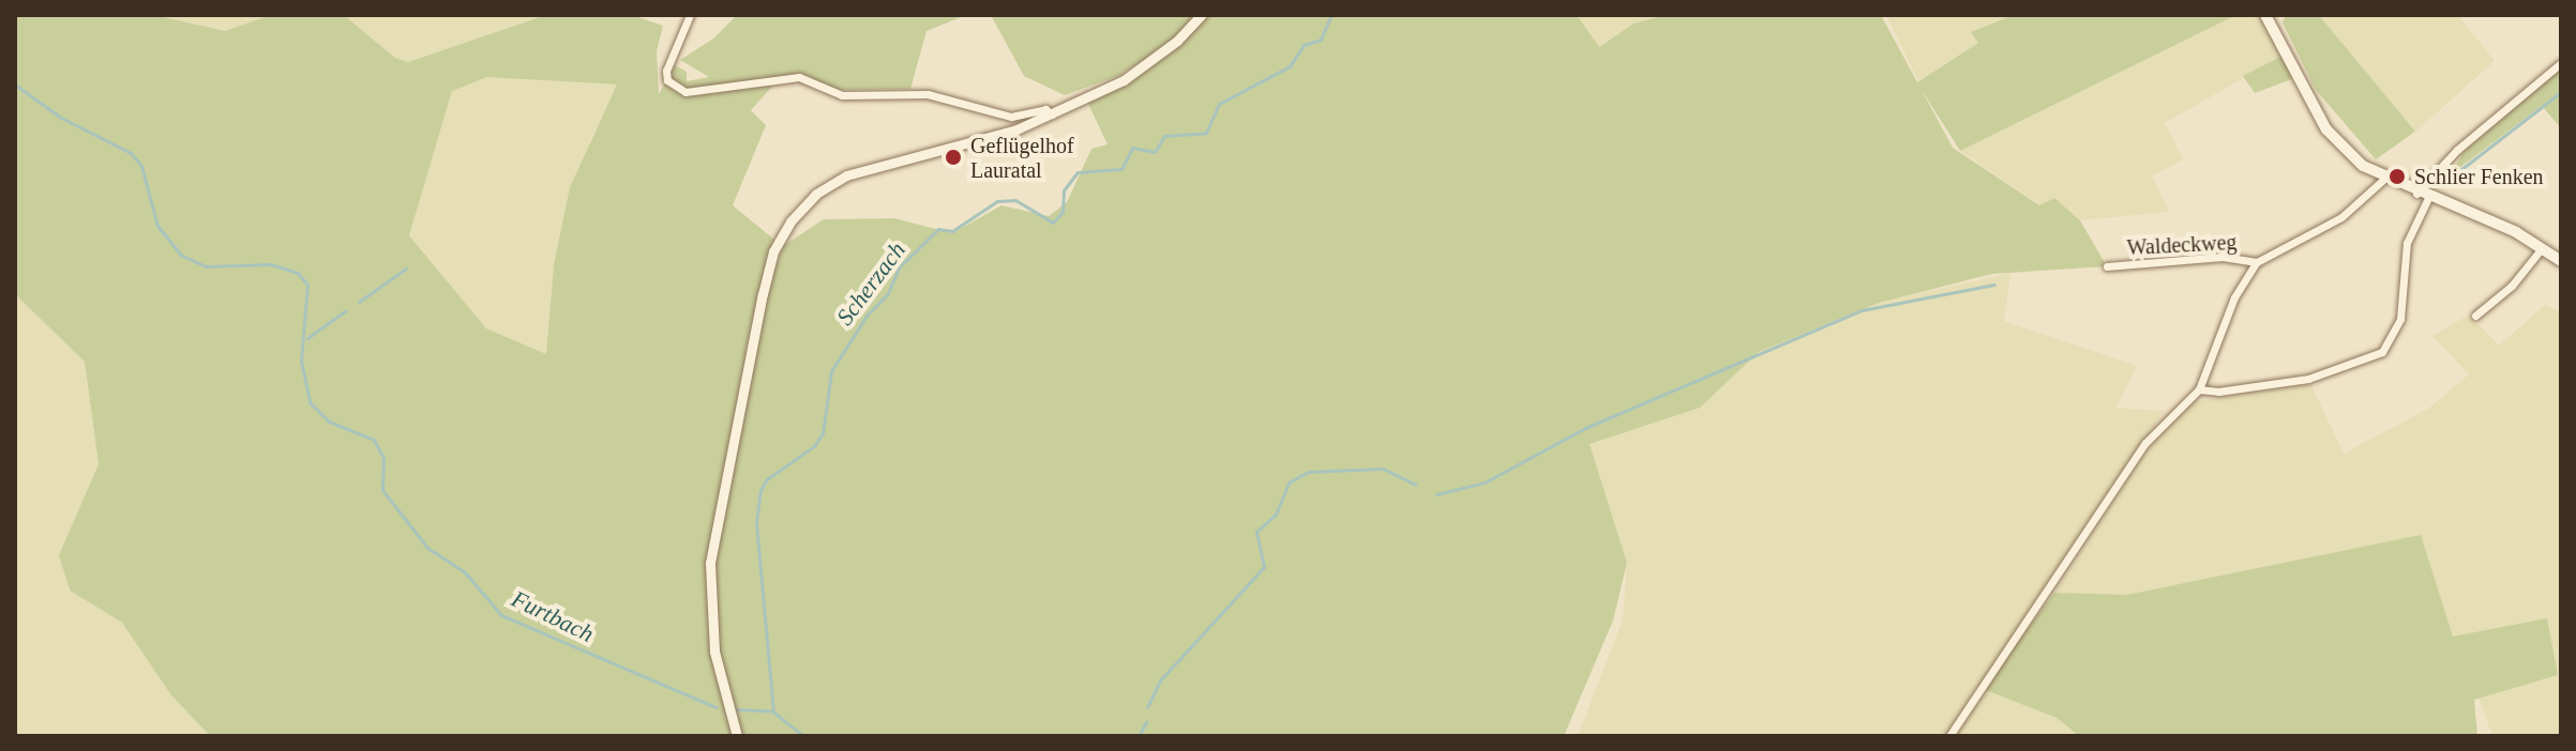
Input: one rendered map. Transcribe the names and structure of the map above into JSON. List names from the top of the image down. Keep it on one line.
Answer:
{"streets":{"street":["Waldeckweg"]},"water":["Scherzach","Furtbach"],"places":["Geflügelhof Lauratal","Schlier Fenken"]}
